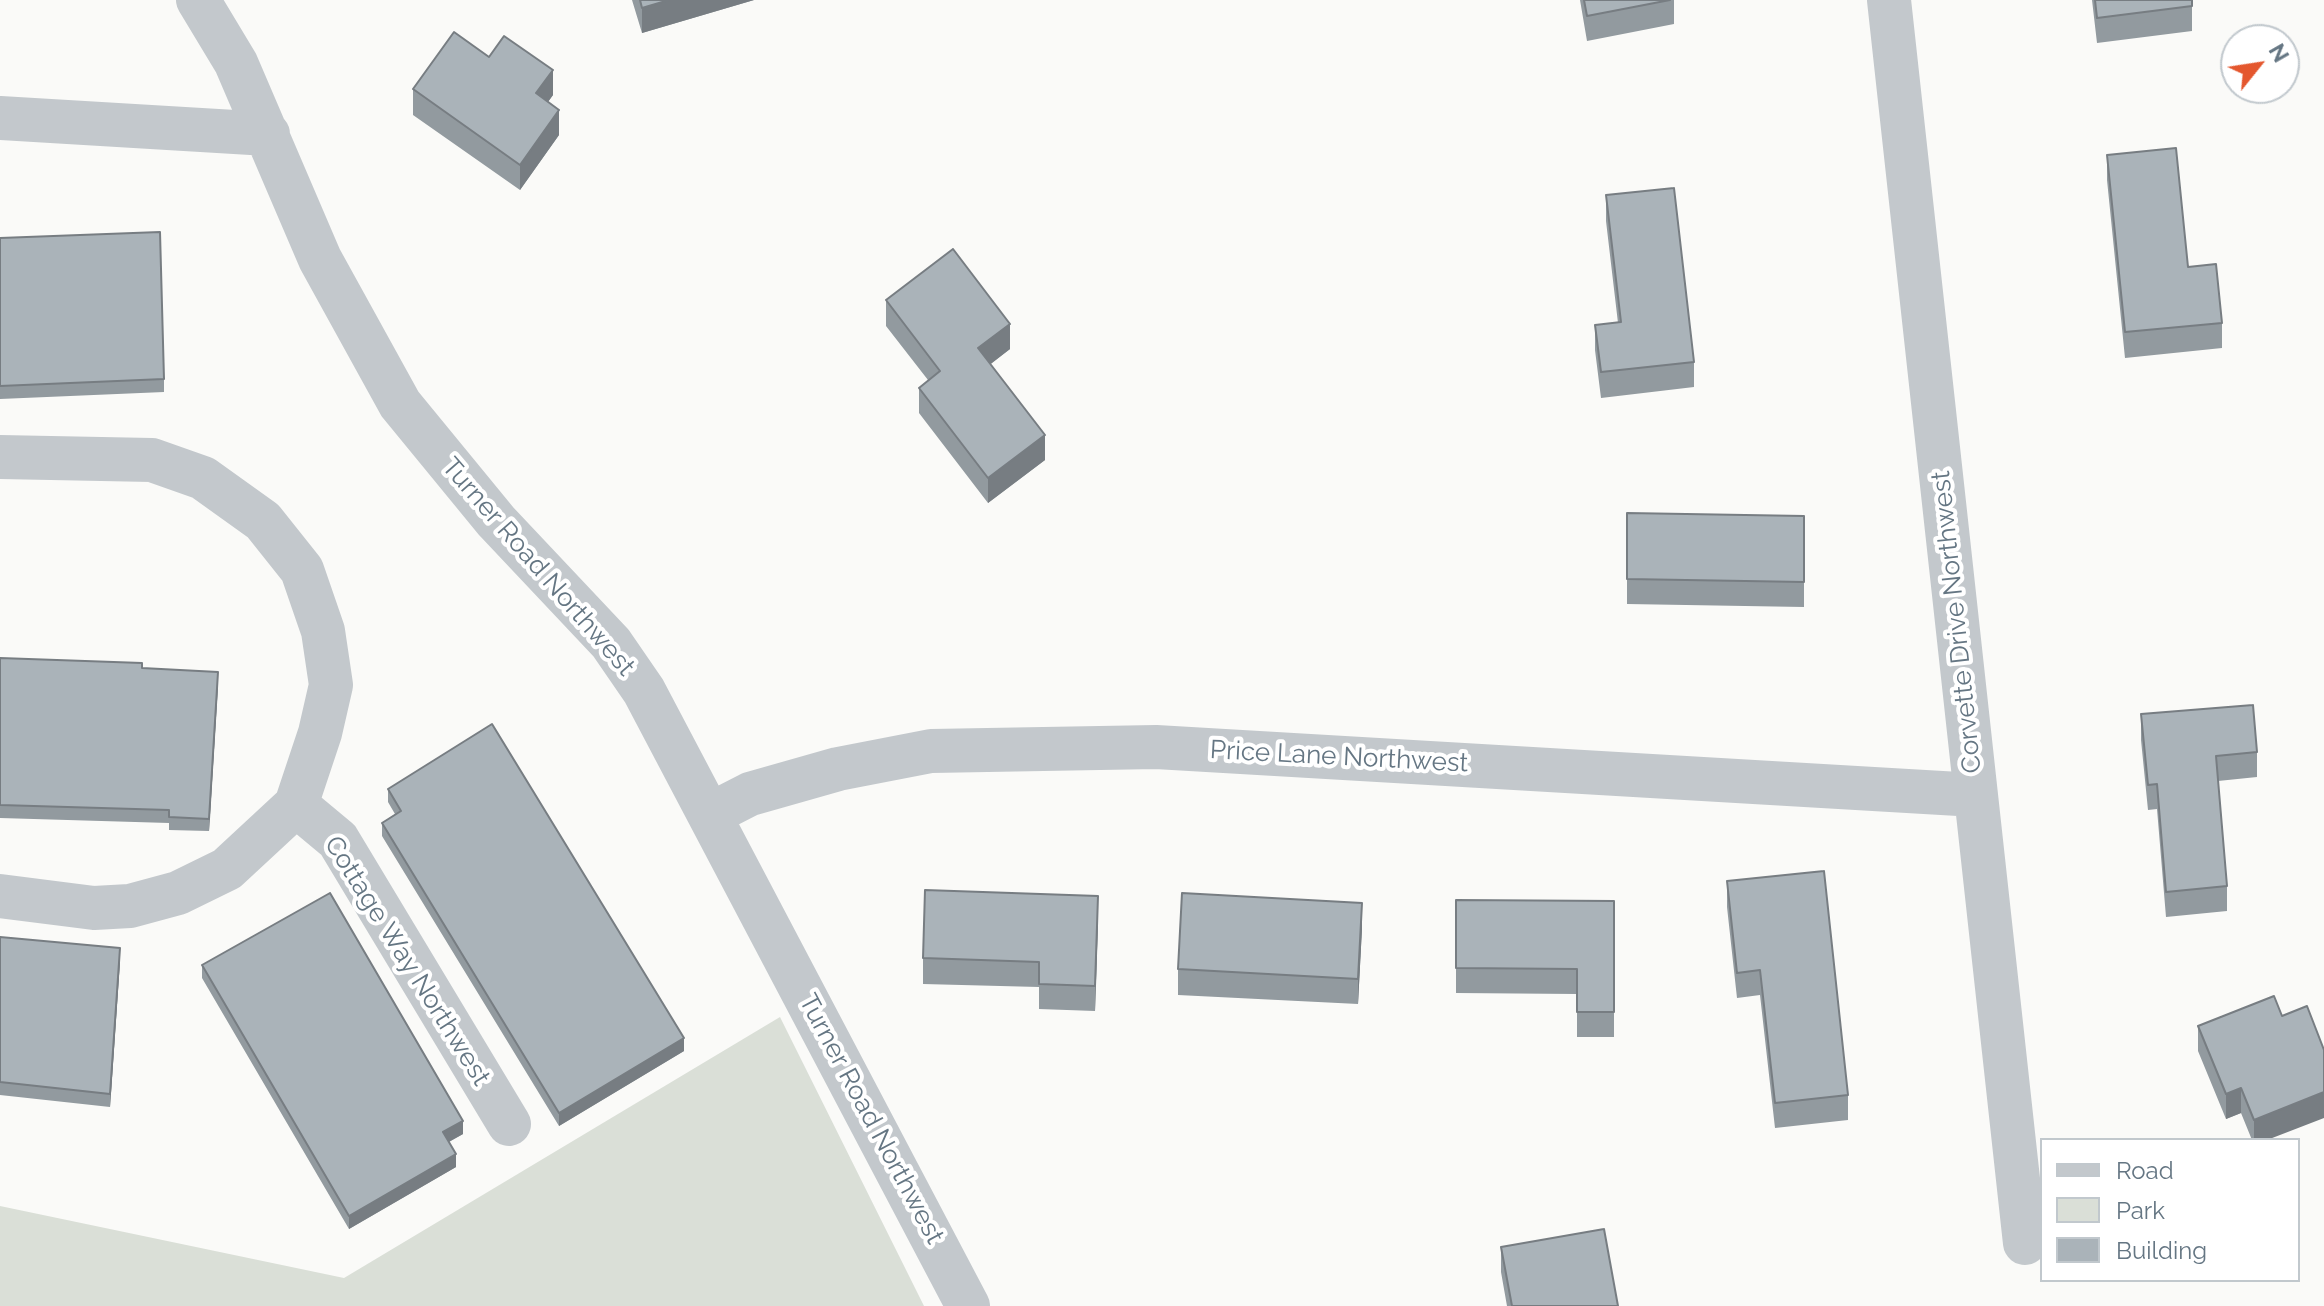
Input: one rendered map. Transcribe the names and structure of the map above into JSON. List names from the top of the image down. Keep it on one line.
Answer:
{"streets":{"street":["Turner Road Northwest","Corvette Drive Northwest","Price Lane Northwest","Cottage Way Northwest"]},"crossings":[["Turner Road Northwest","Price Lane Northwest"],["Corvette Drive Northwest","Price Lane Northwest"]],"legend":["Road","Park","Building"],"north":"top right"}
